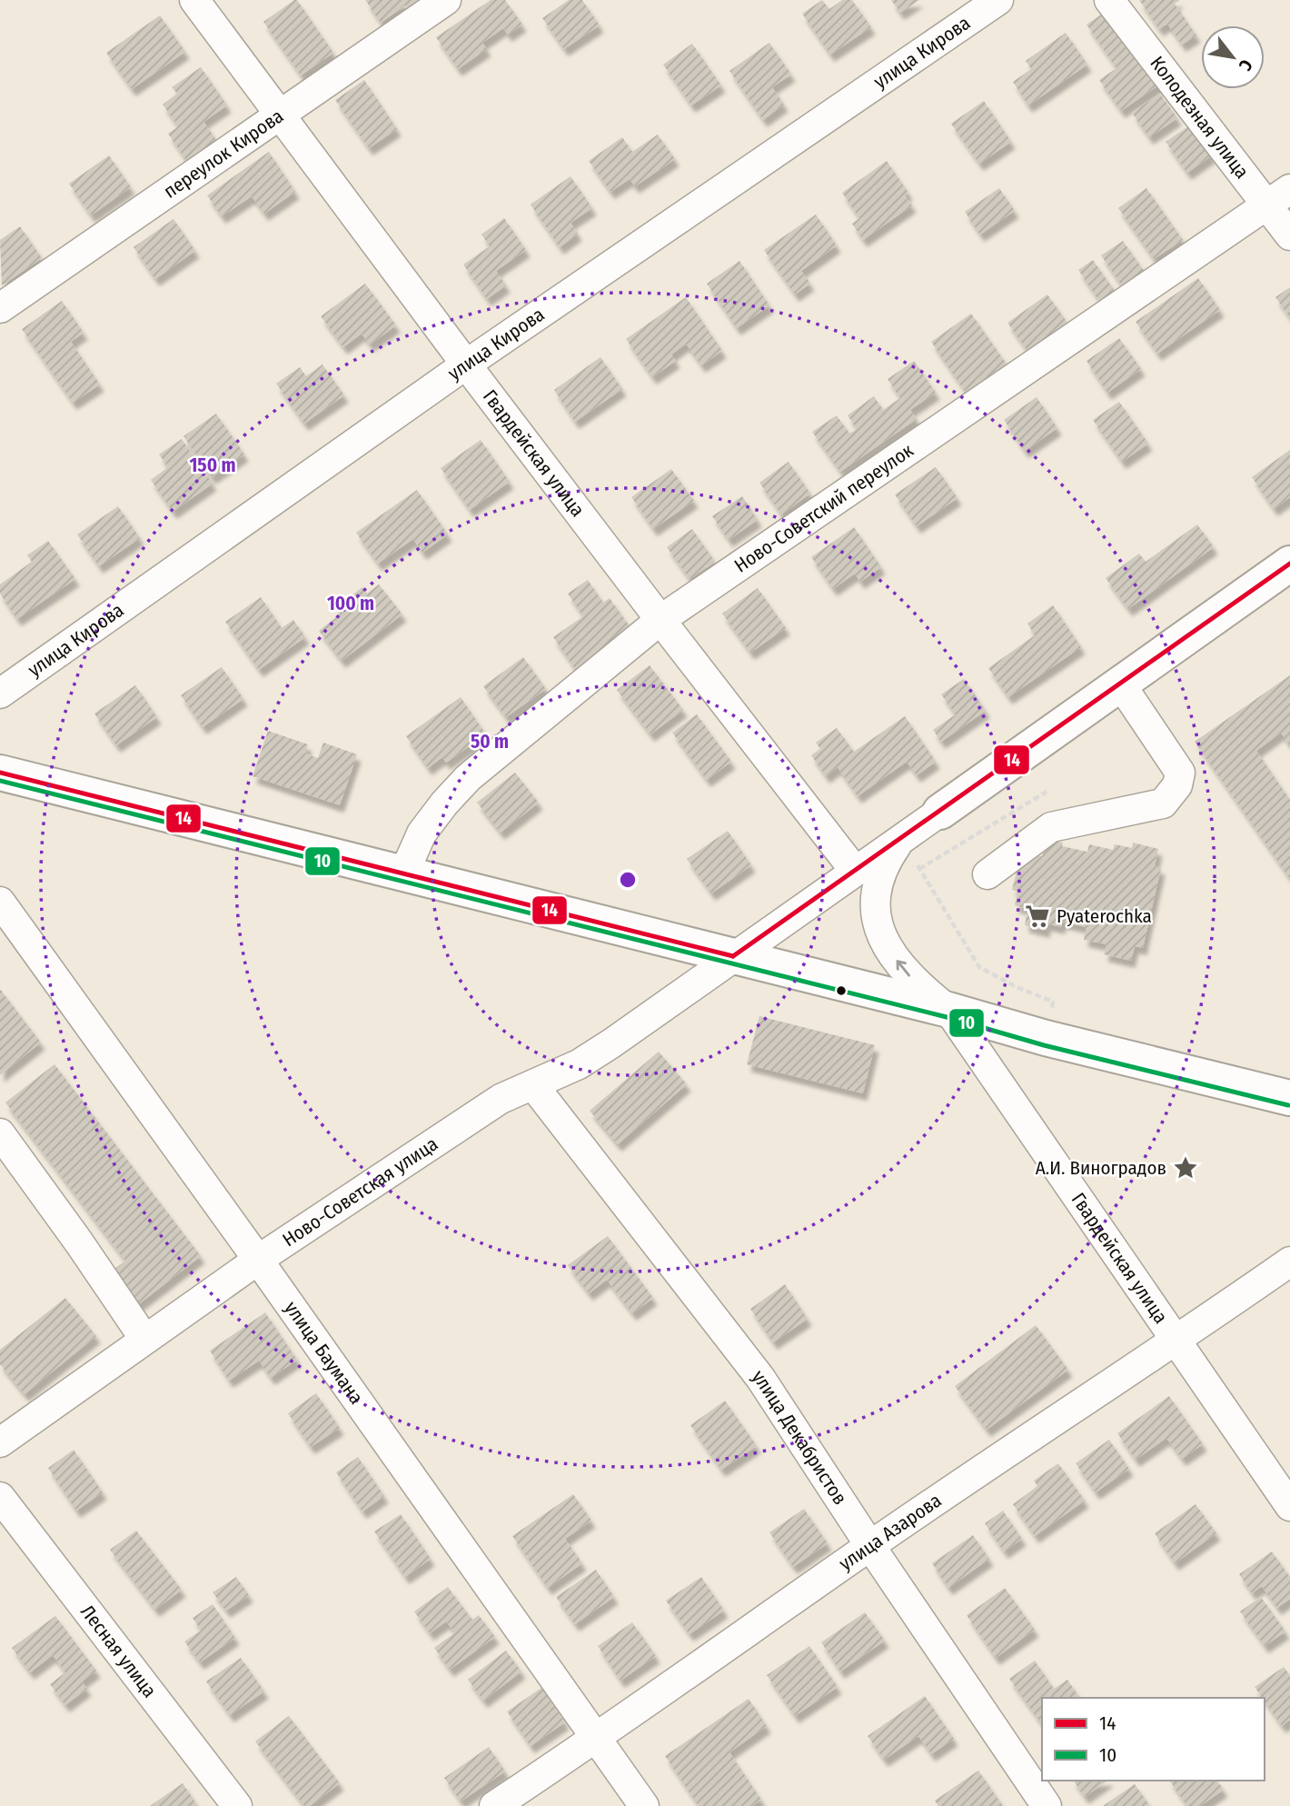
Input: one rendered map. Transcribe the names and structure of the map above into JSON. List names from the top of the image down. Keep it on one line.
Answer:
{"streets":{"main road":["Ново-Советская улица"],"street":["улица Кирова","Колодезная улица","переулок Кирова","Гвардейская улица","Ново-Советский переулок","улица Баумана","улица Декабристов","улица Азарова","Лесная улица"]},"crossings":[["улица Кирова","Гвардейская улица"],["Колодезная улица","Ново-Советский переулок"],["переулок Кирова","Гвардейская улица"],["Гвардейская улица","Ново-Советский переулок"],["Гвардейская улица","Ново-Советская улица"],["Гвардейская улица","улица Азарова"],["Ново-Советская улица","улица Баумана"],["Ново-Советская улица","улица Декабристов"],["улица Баумана","улица Азарова"],["улица Декабристов","улица Азарова"]],"places":{"supermarket":["Pyaterochka"],"place":["А.И. Виноградов"]},"lines":["transit line 14","transit line 10"],"legend":["14","10"],"north":"bottom right","rings":["150 m","100 m","50 m"]}
